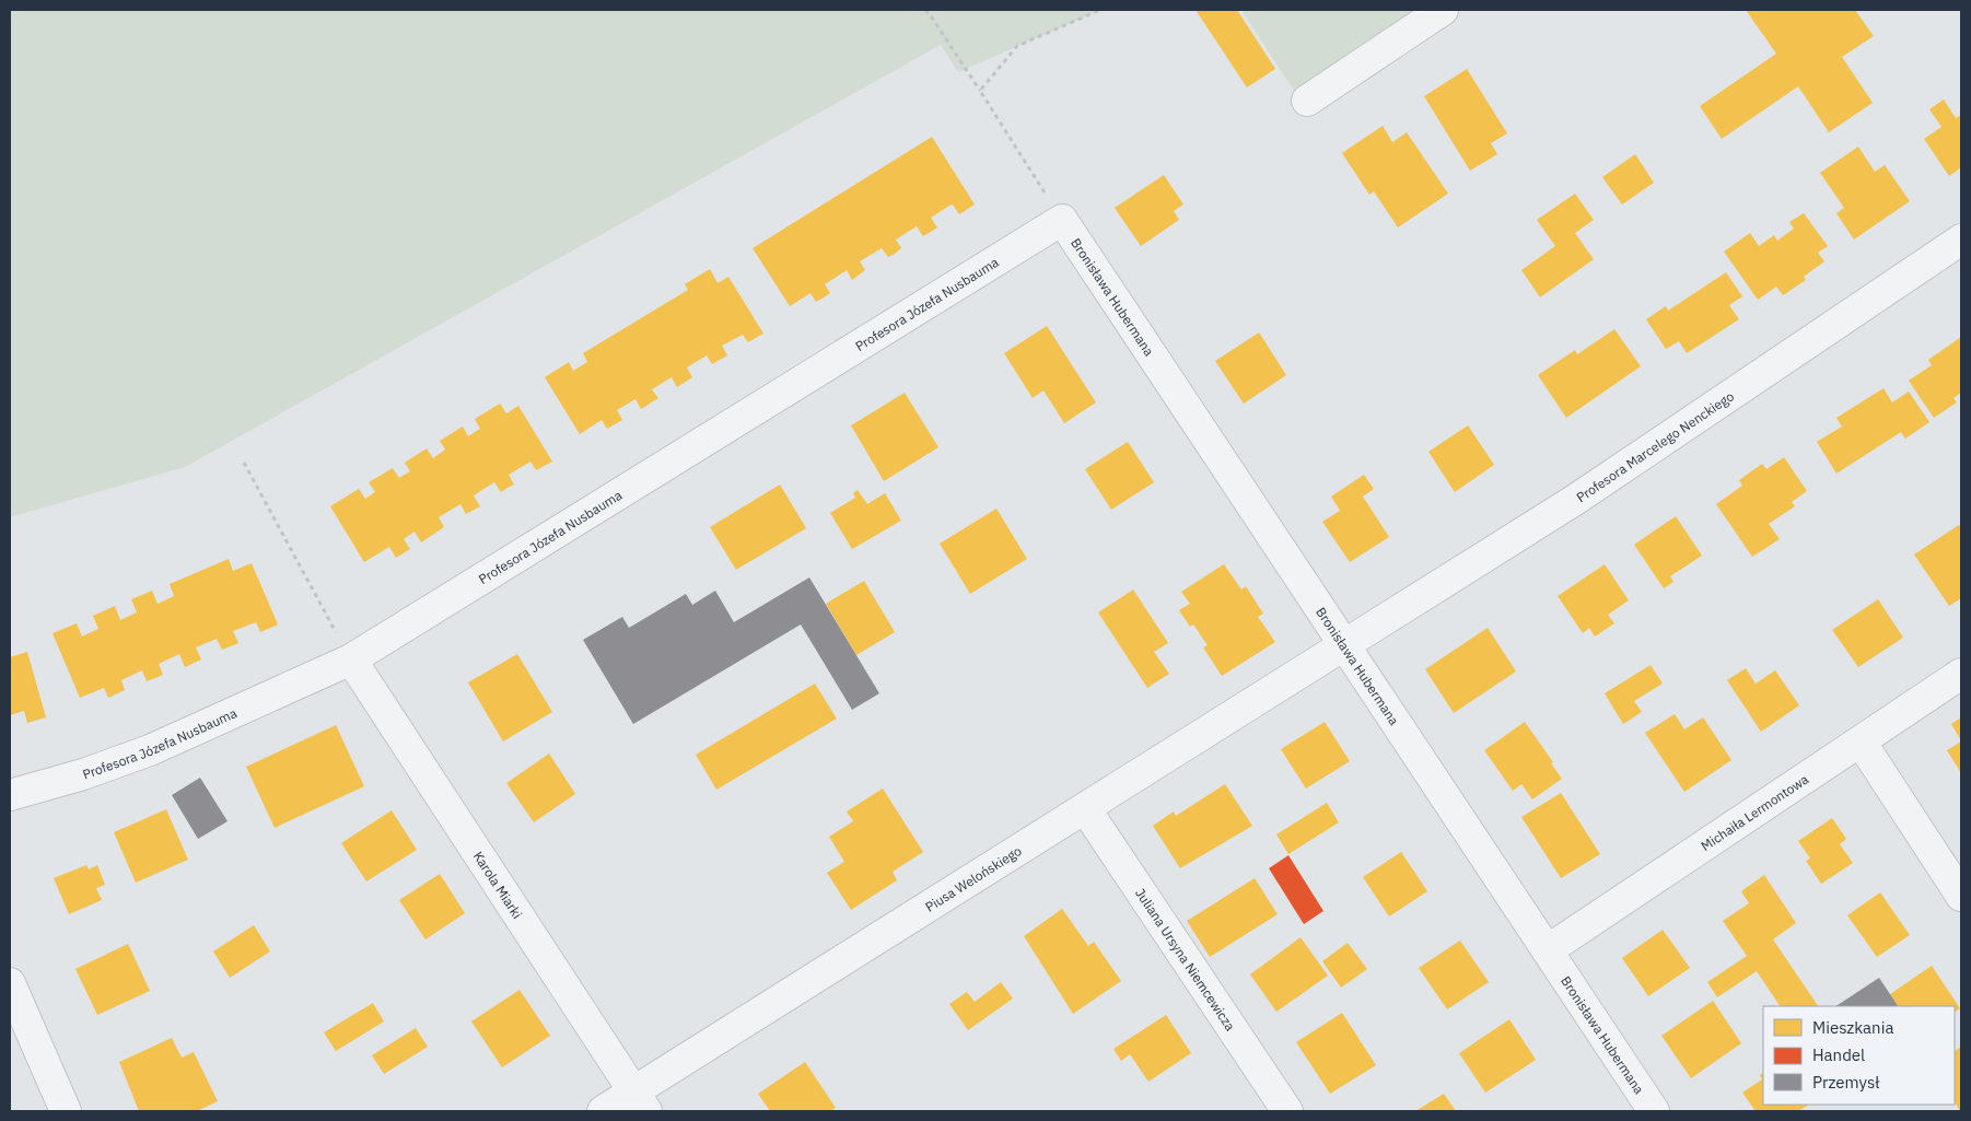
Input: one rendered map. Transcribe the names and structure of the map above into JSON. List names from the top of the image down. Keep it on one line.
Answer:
{"streets":{"street":["Bronisława Hubermana","Profesora Józefa Nusbauma","Profesora Marcelego Nenckiego","Michaiła Lermontowa","Piusa Welońskiego","Karola Miarki","Juliana Ursyna Niemcewicza"]},"crossings":[["Bronisława Hubermana","Profesora Józefa Nusbauma"],["Bronisława Hubermana","Profesora Marcelego Nenckiego"],["Bronisława Hubermana","Michaiła Lermontowa"],["Bronisława Hubermana","Piusa Welońskiego"],["Profesora Józefa Nusbauma","Karola Miarki"],["Profesora Marcelego Nenckiego","Piusa Welońskiego"],["Piusa Welońskiego","Karola Miarki"],["Piusa Welońskiego","Juliana Ursyna Niemcewicza"]],"legend":["Mieszkania","Handel","Przemysł"]}
